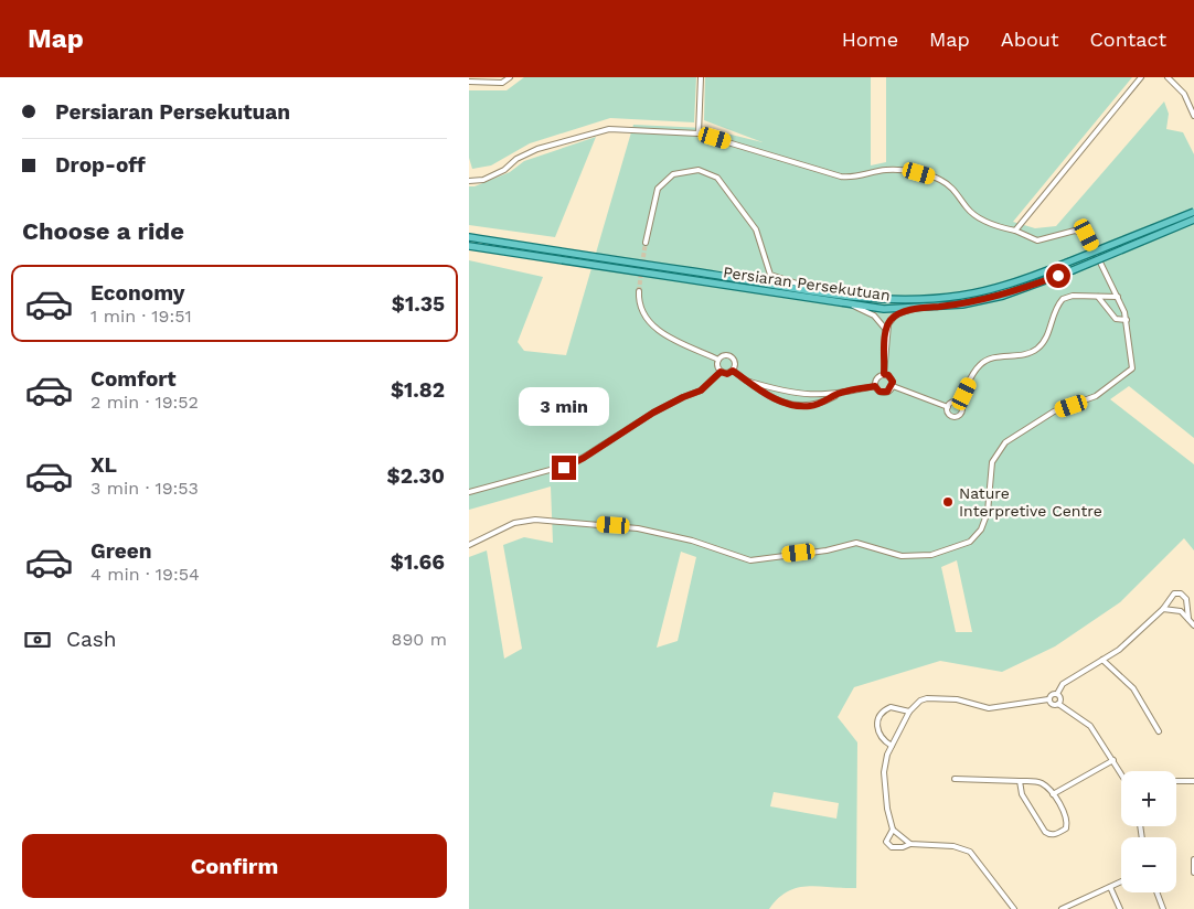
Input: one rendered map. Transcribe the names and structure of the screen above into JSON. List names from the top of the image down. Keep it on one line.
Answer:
{"streets":{"main road":["Persiaran Persekutuan"]},"places":["Nature Interpretive Centre"],"page":{"header":"Map","nav":["Home","Map","About","Contact"],"banner":["Persiaran Persekutuan","Drop-off"],"heading":"Choose a ride","list":[{"name":"Economy","note":"1 min · 19:51","value":"$1.35"},{"name":"Comfort","note":"2 min · 19:52","value":"$1.82"},{"name":"XL","note":"3 min · 19:53","value":"$2.30"},{"name":"Green","note":"4 min · 19:54","value":"$1.66"}],"bubble":"3 min","pay":["Cash","890 m"],"map_buttons":["+","−"],"buttons":"Confirm"}}
